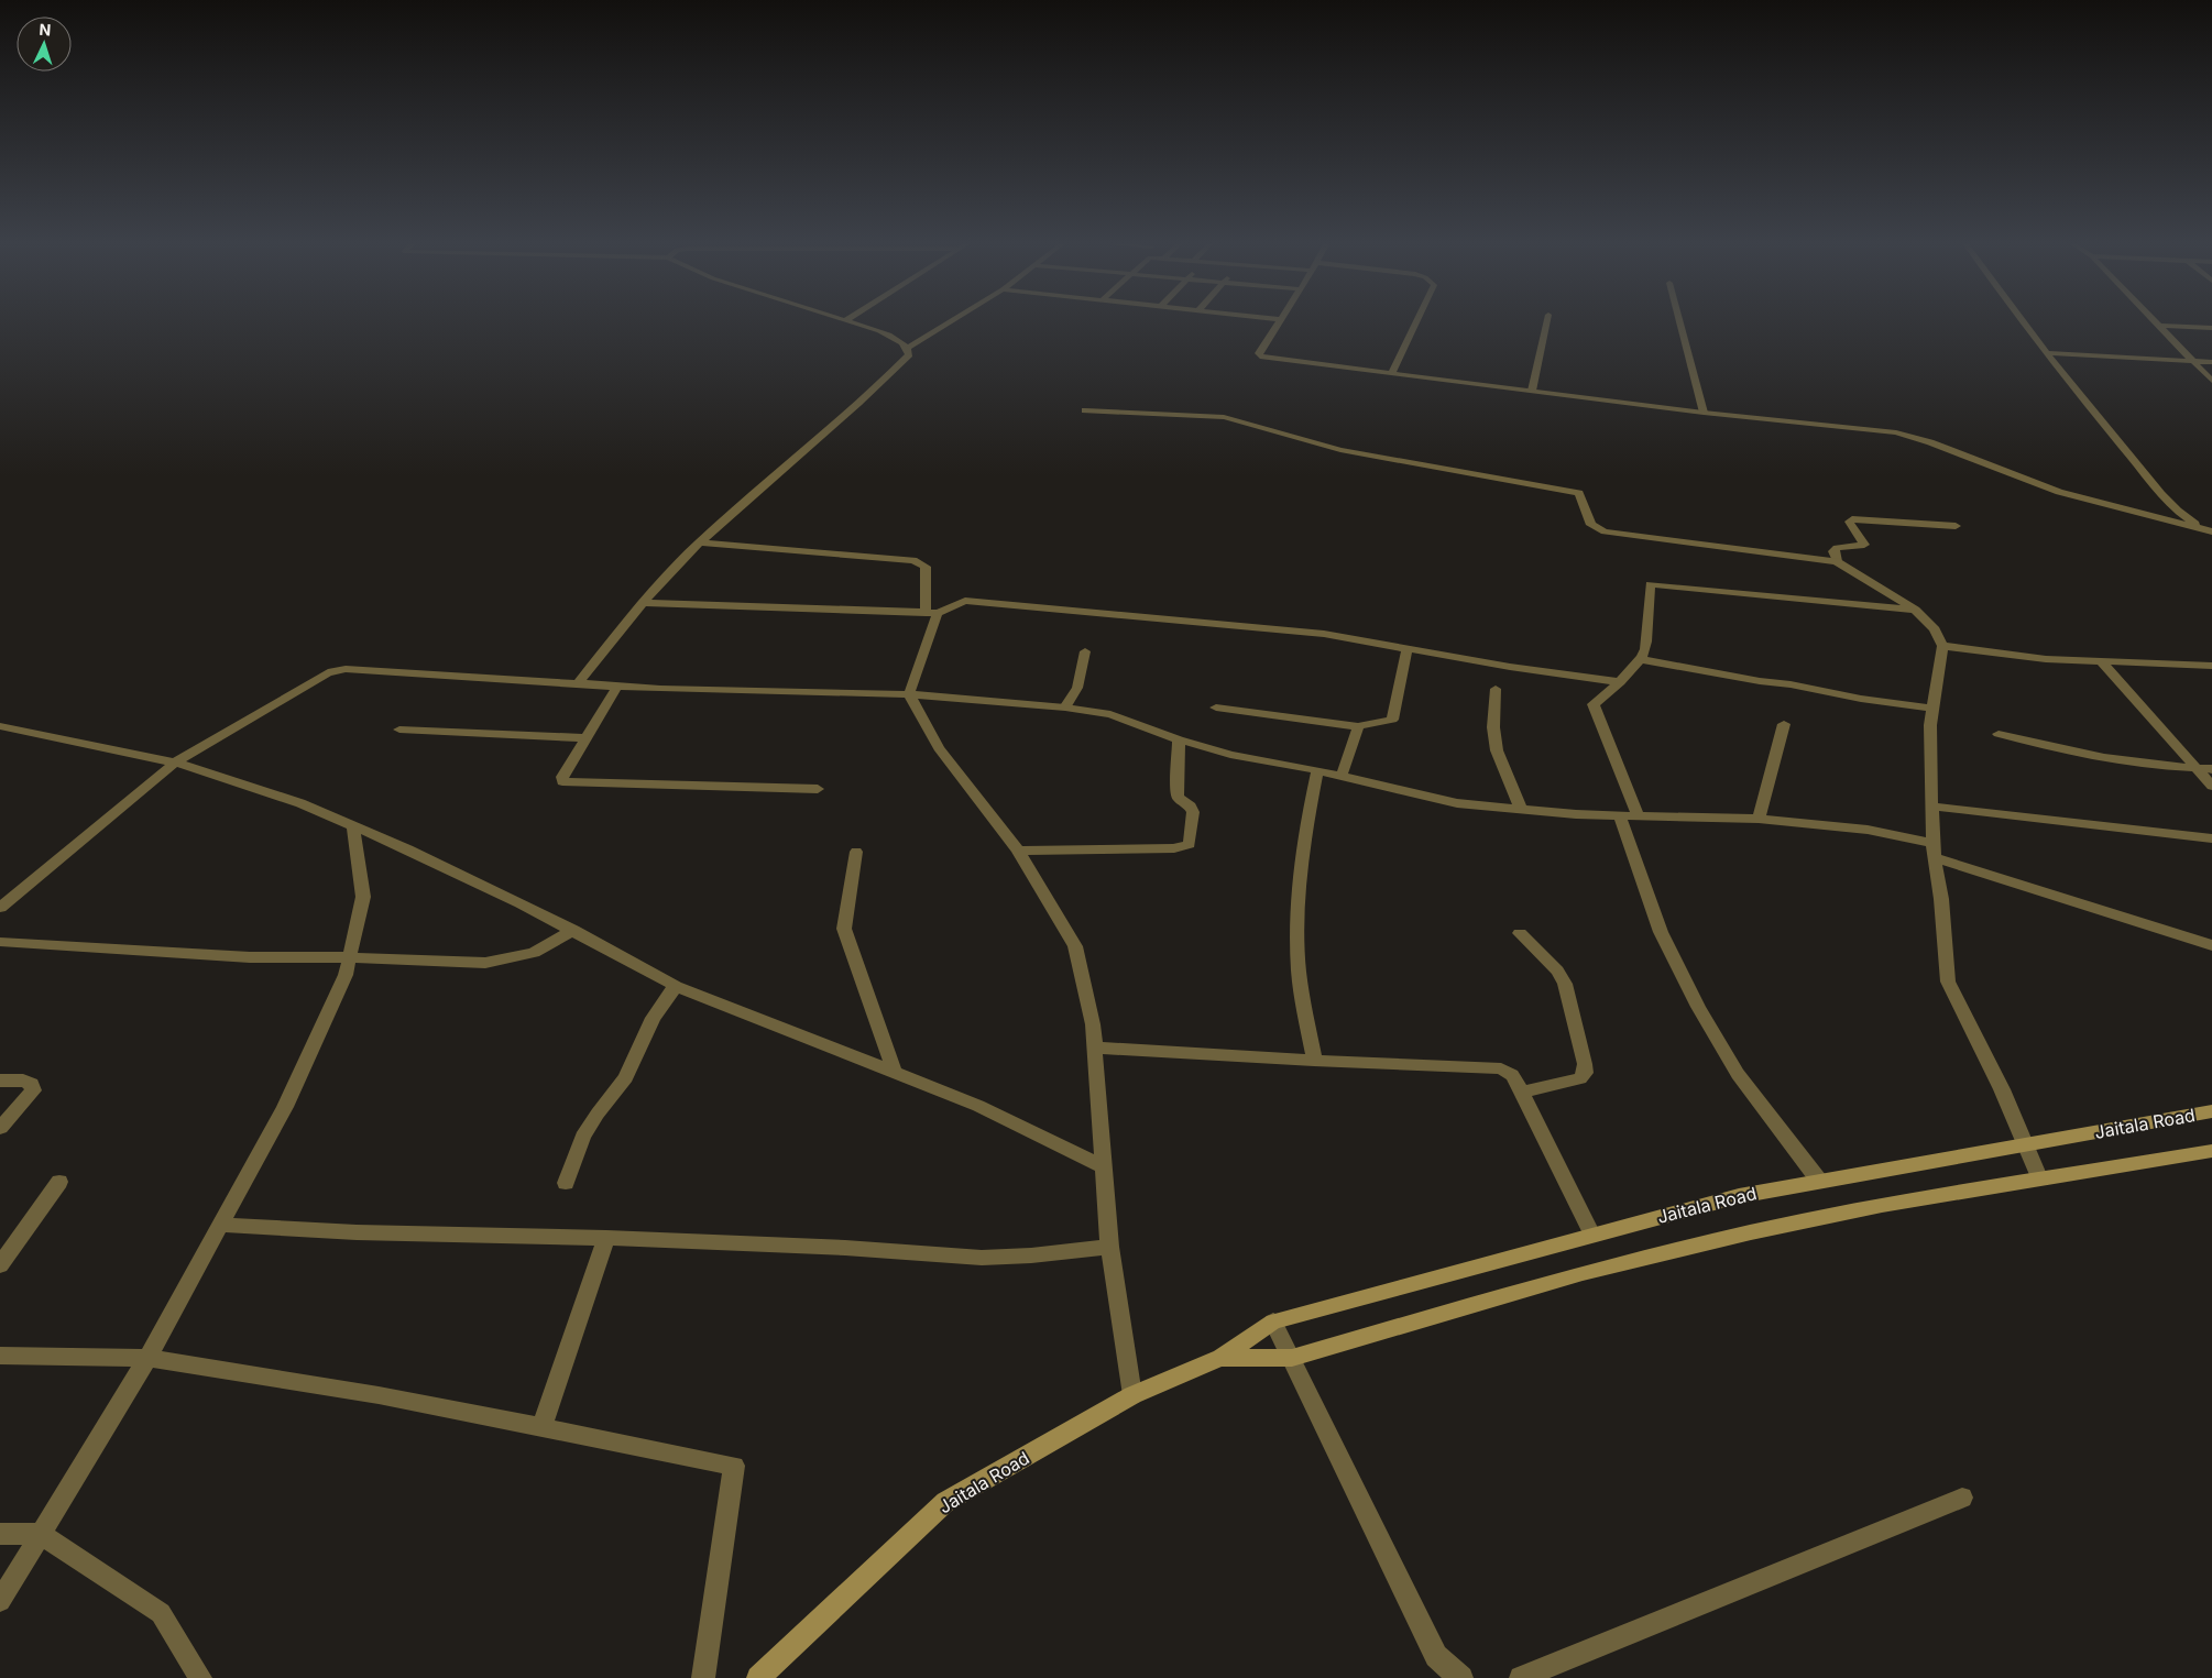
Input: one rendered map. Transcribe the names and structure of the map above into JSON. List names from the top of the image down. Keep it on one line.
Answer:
{"streets":{"street":["Jaitala Road"]},"north":"top"}
